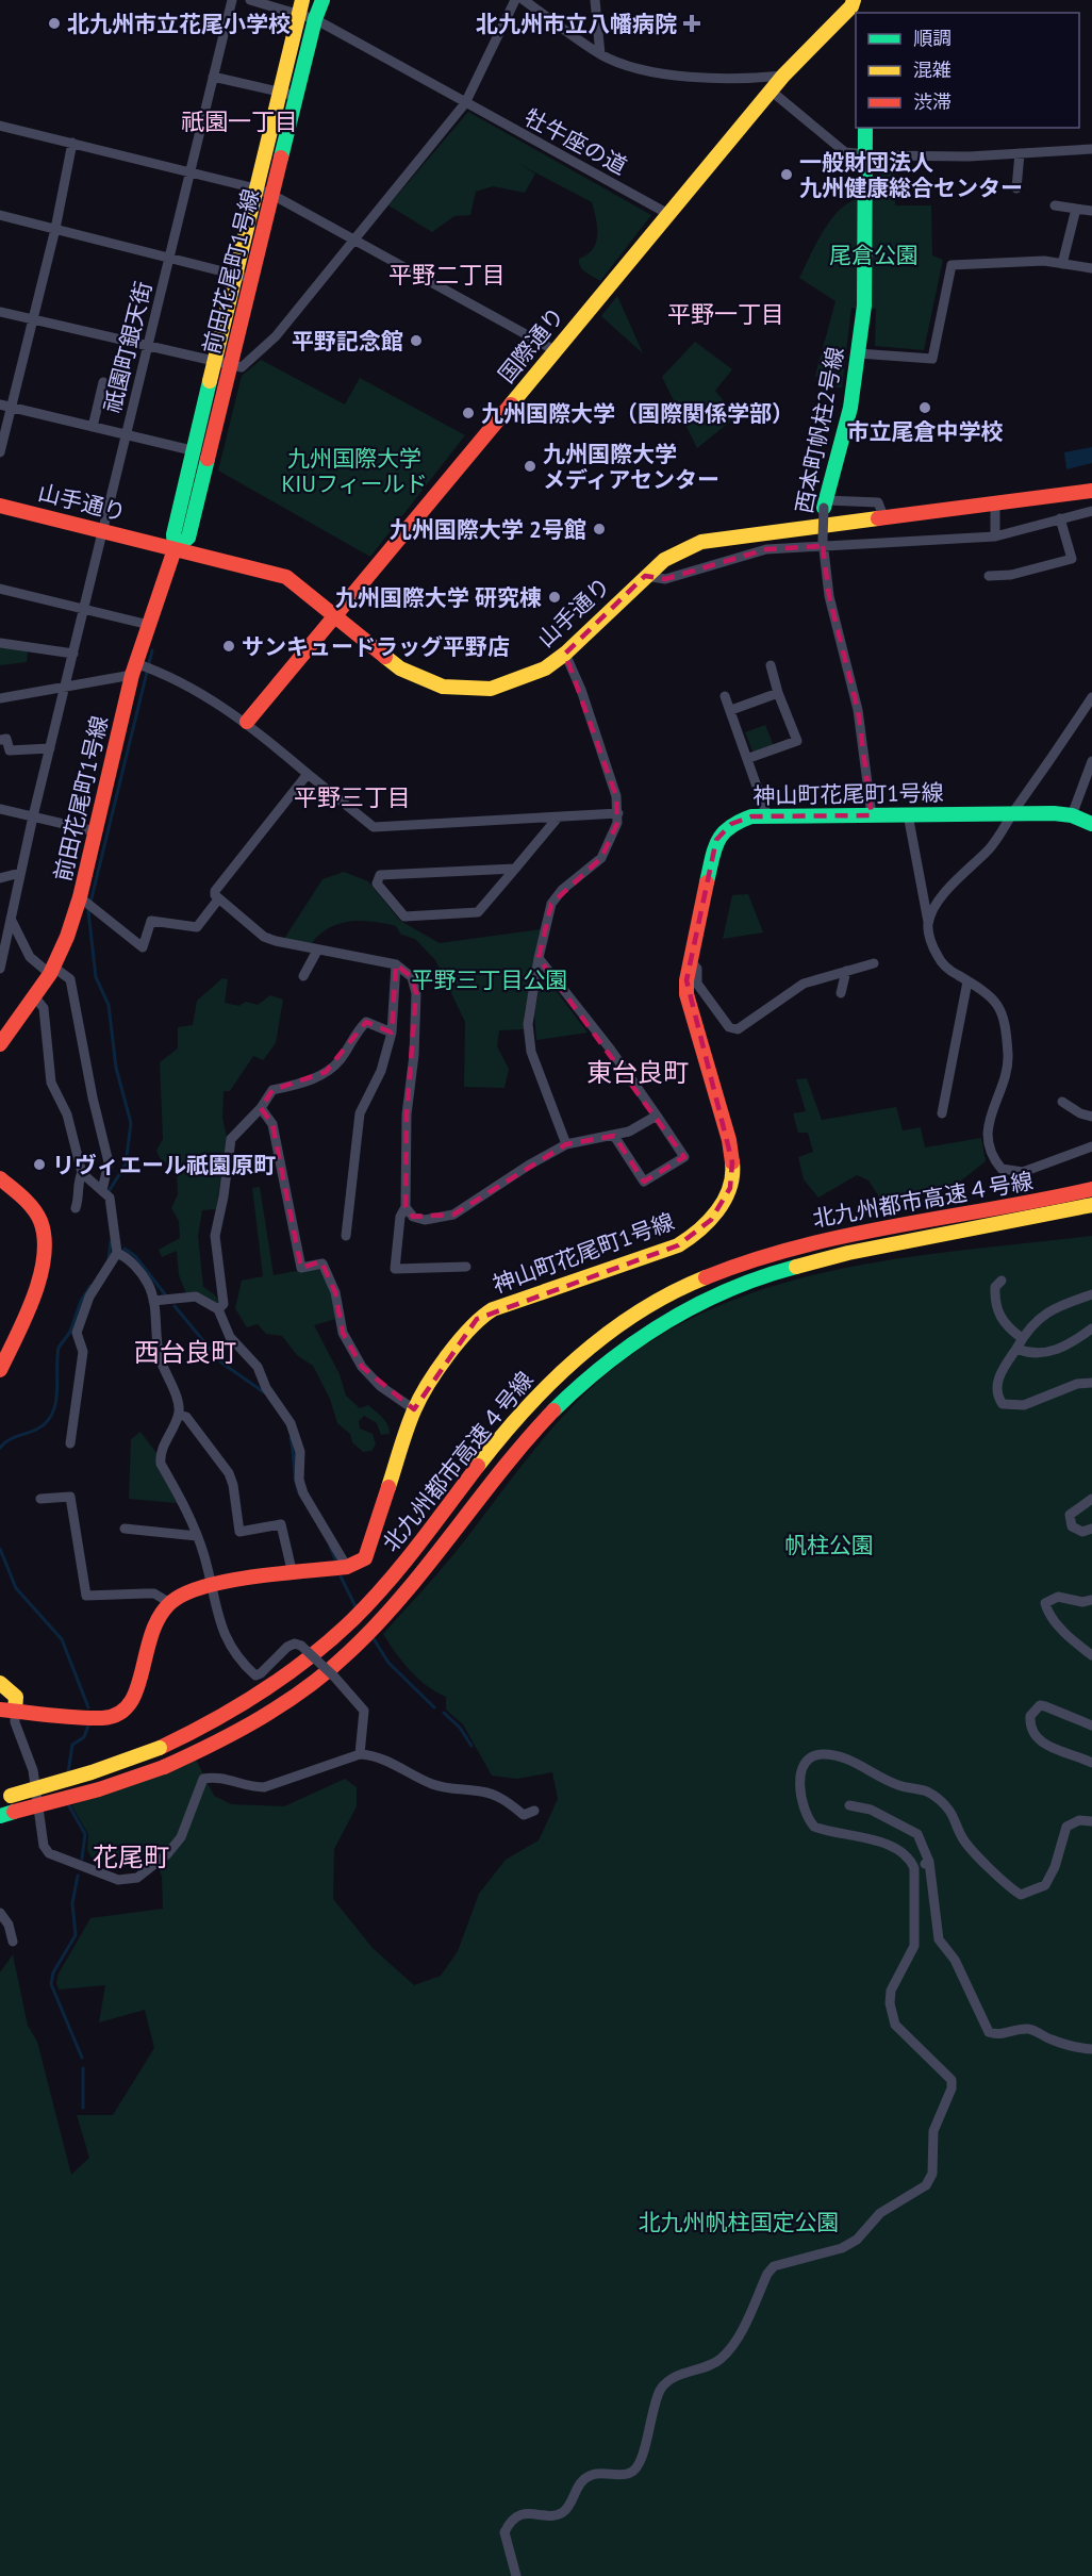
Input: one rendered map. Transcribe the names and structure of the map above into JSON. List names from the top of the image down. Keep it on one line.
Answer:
{"streets":{"main road":["前田花尾町1号線","国際通り","西本町帆柱2号線","山手通り","神山町花尾町1号線","北九州都市高速４号線"],"street":["牡牛座の道","祇園町銀天街"]},"crossings":[["牡牛座の道","前田花尾町1号線"],["牡牛座の道","国際通り"],["前田花尾町1号線","山手通り"],["国際通り","山手通り"],["祇園町銀天街","山手通り"],["西本町帆柱2号線","神山町花尾町1号線"]],"districts":["祇園一丁目","平野二丁目","平野一丁目","平野三丁目","東台良町","西台良町","花尾町"],"parks":["尾倉公園","九州国際大学 KIUフィールド","平野三丁目公園","帆柱公園","北九州帆柱国定公園"],"places":{"other":["北九州市立花尾小学校","一般財団法人 九州健康総合センター","平野記念館","市立尾倉中学校","九州国際大学（国際関係学部）","九州国際大学 メディアセンター","九州国際大学 2号館","九州国際大学 研究棟","サンキュードラッグ平野店","リヴィエール祇園原町"],"health":["北九州市立八幡病院"]},"legend":["順調","混雑","渋滞"]}
